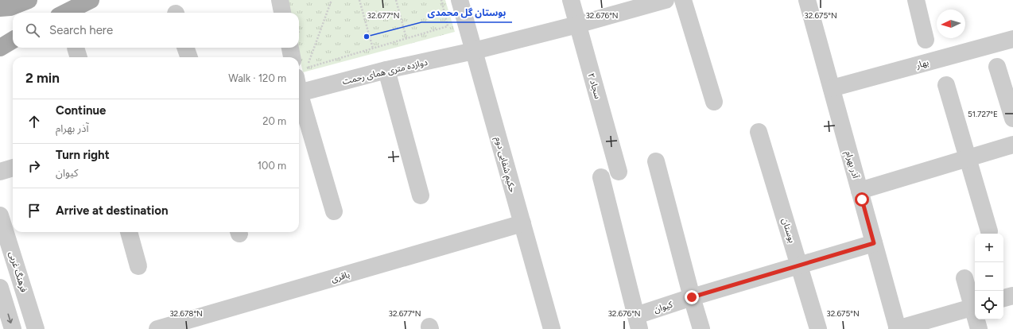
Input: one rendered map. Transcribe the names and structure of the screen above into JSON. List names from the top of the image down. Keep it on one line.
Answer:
{"streets":{"street":["بهار","دوازده متری همای رحمت","سجاد ۲","حکیم شفایی دوم","آذر بهرام","بوستان","فرهنگ غربی","باقری","کیوان"]},"crossings":[["بهار","آذر بهرام"],["دوازده متری همای رحمت","سجاد ۲"],["دوازده متری همای رحمت","حکیم شفایی دوم"],["حکیم شفایی دوم","باقری"],["آذر بهرام","کیوان"],["بوستان","کیوان"]],"places":["بوستان گل محمدی"],"north":"left","page":{"search":"Search here","heading":["2 min","Walk · 120 m"],"list":[["Continue","آذر بهرام","20 m"],["Turn right","کیوان","100 m"],"Arrive at destination"],"map_buttons":["+","−"]},"coordinates":["32.677°N","32.676°N","32.675°N","51.727°E","32.678°N"]}
